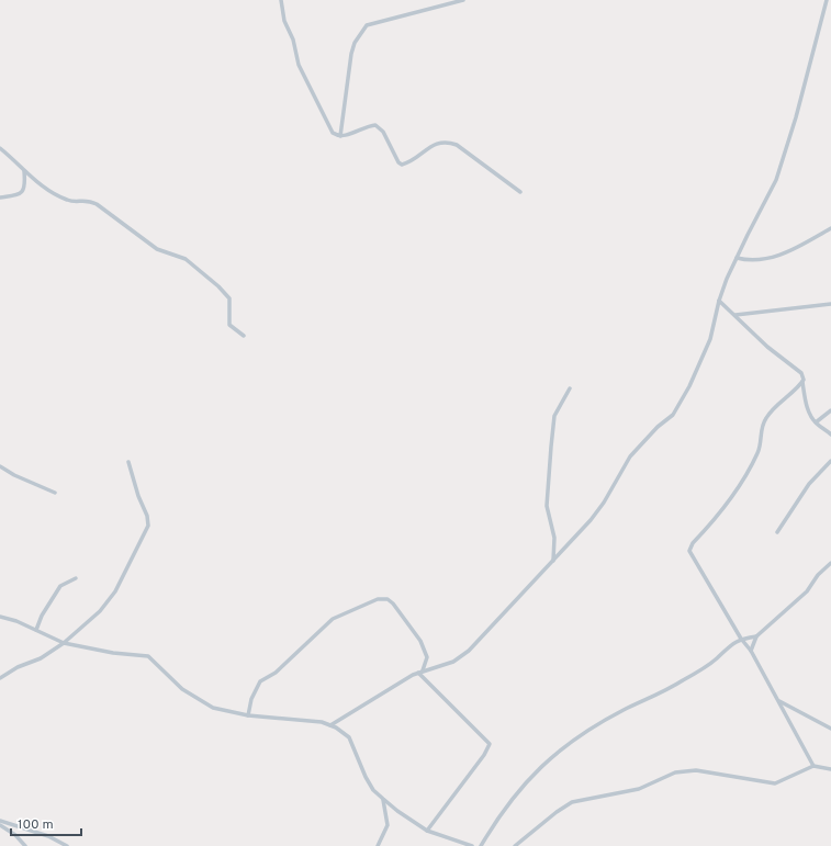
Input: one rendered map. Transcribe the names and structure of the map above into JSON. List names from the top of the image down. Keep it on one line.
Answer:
{"scale_bar":"100 m"}
